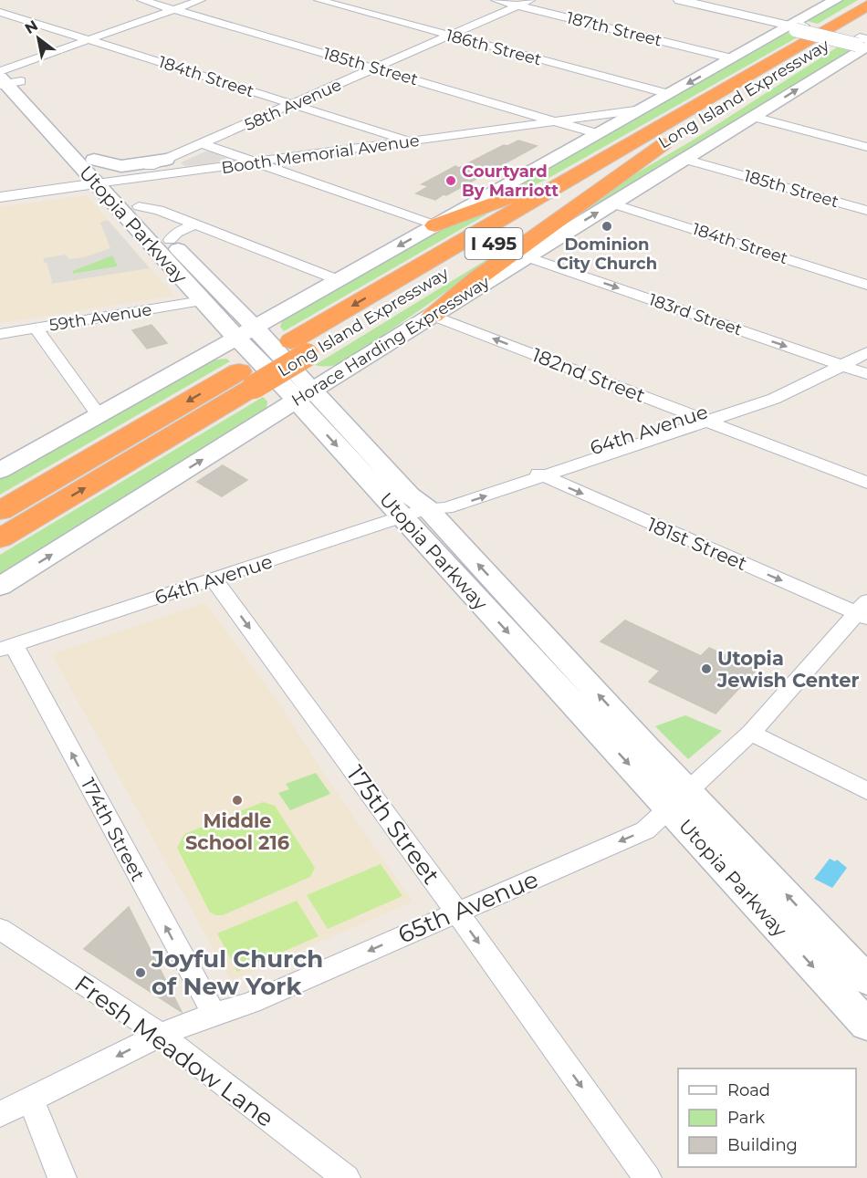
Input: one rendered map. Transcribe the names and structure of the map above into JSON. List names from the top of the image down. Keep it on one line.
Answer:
{"streets":{"highway":["Long Island Expressway","I 495"],"main road":["Utopia Parkway","Horace Harding Expressway"],"street":["187th Street","186th Street","185th Street","184th Street","58th Avenue","Booth Memorial Avenue","183rd Street","59th Avenue","182nd Street","64th Avenue","181st Street","175th Street","174th Street","65th Avenue","Fresh Meadow Lane"]},"crossings":[["187th Street","58th Avenue"],["186th Street","58th Avenue"],["185th Street","58th Avenue"],["185th Street","Booth Memorial Avenue"],["185th Street","Horace Harding Expressway"],["184th Street","58th Avenue"],["184th Street","Booth Memorial Avenue"],["184th Street","Horace Harding Expressway"],["58th Avenue","Booth Memorial Avenue"],["58th Avenue","Utopia Parkway"],["Booth Memorial Avenue","Utopia Parkway"],["Utopia Parkway","59th Avenue"],["Utopia Parkway","Horace Harding Expressway"],["Utopia Parkway","64th Avenue"],["Utopia Parkway","65th Avenue"],["183rd Street","Horace Harding Expressway"],["183rd Street","64th Avenue"],["Horace Harding Expressway","182nd Street"],["182nd Street","64th Avenue"],["64th Avenue","181st Street"],["64th Avenue","175th Street"],["64th Avenue","174th Street"],["181st Street","65th Avenue"],["175th Street","65th Avenue"],["174th Street","65th Avenue"],["65th Avenue","Fresh Meadow Lane"]],"one_way":["183rd Street","182nd Street","181st Street","175th Street","174th Street","65th Avenue"],"places":["Courtyard By Marriott","Dominion City Church","Utopia Jewish Center","Middle School 216","Joyful Church of New York"],"legend":["Road","Park","Building"],"north":"top left"}
